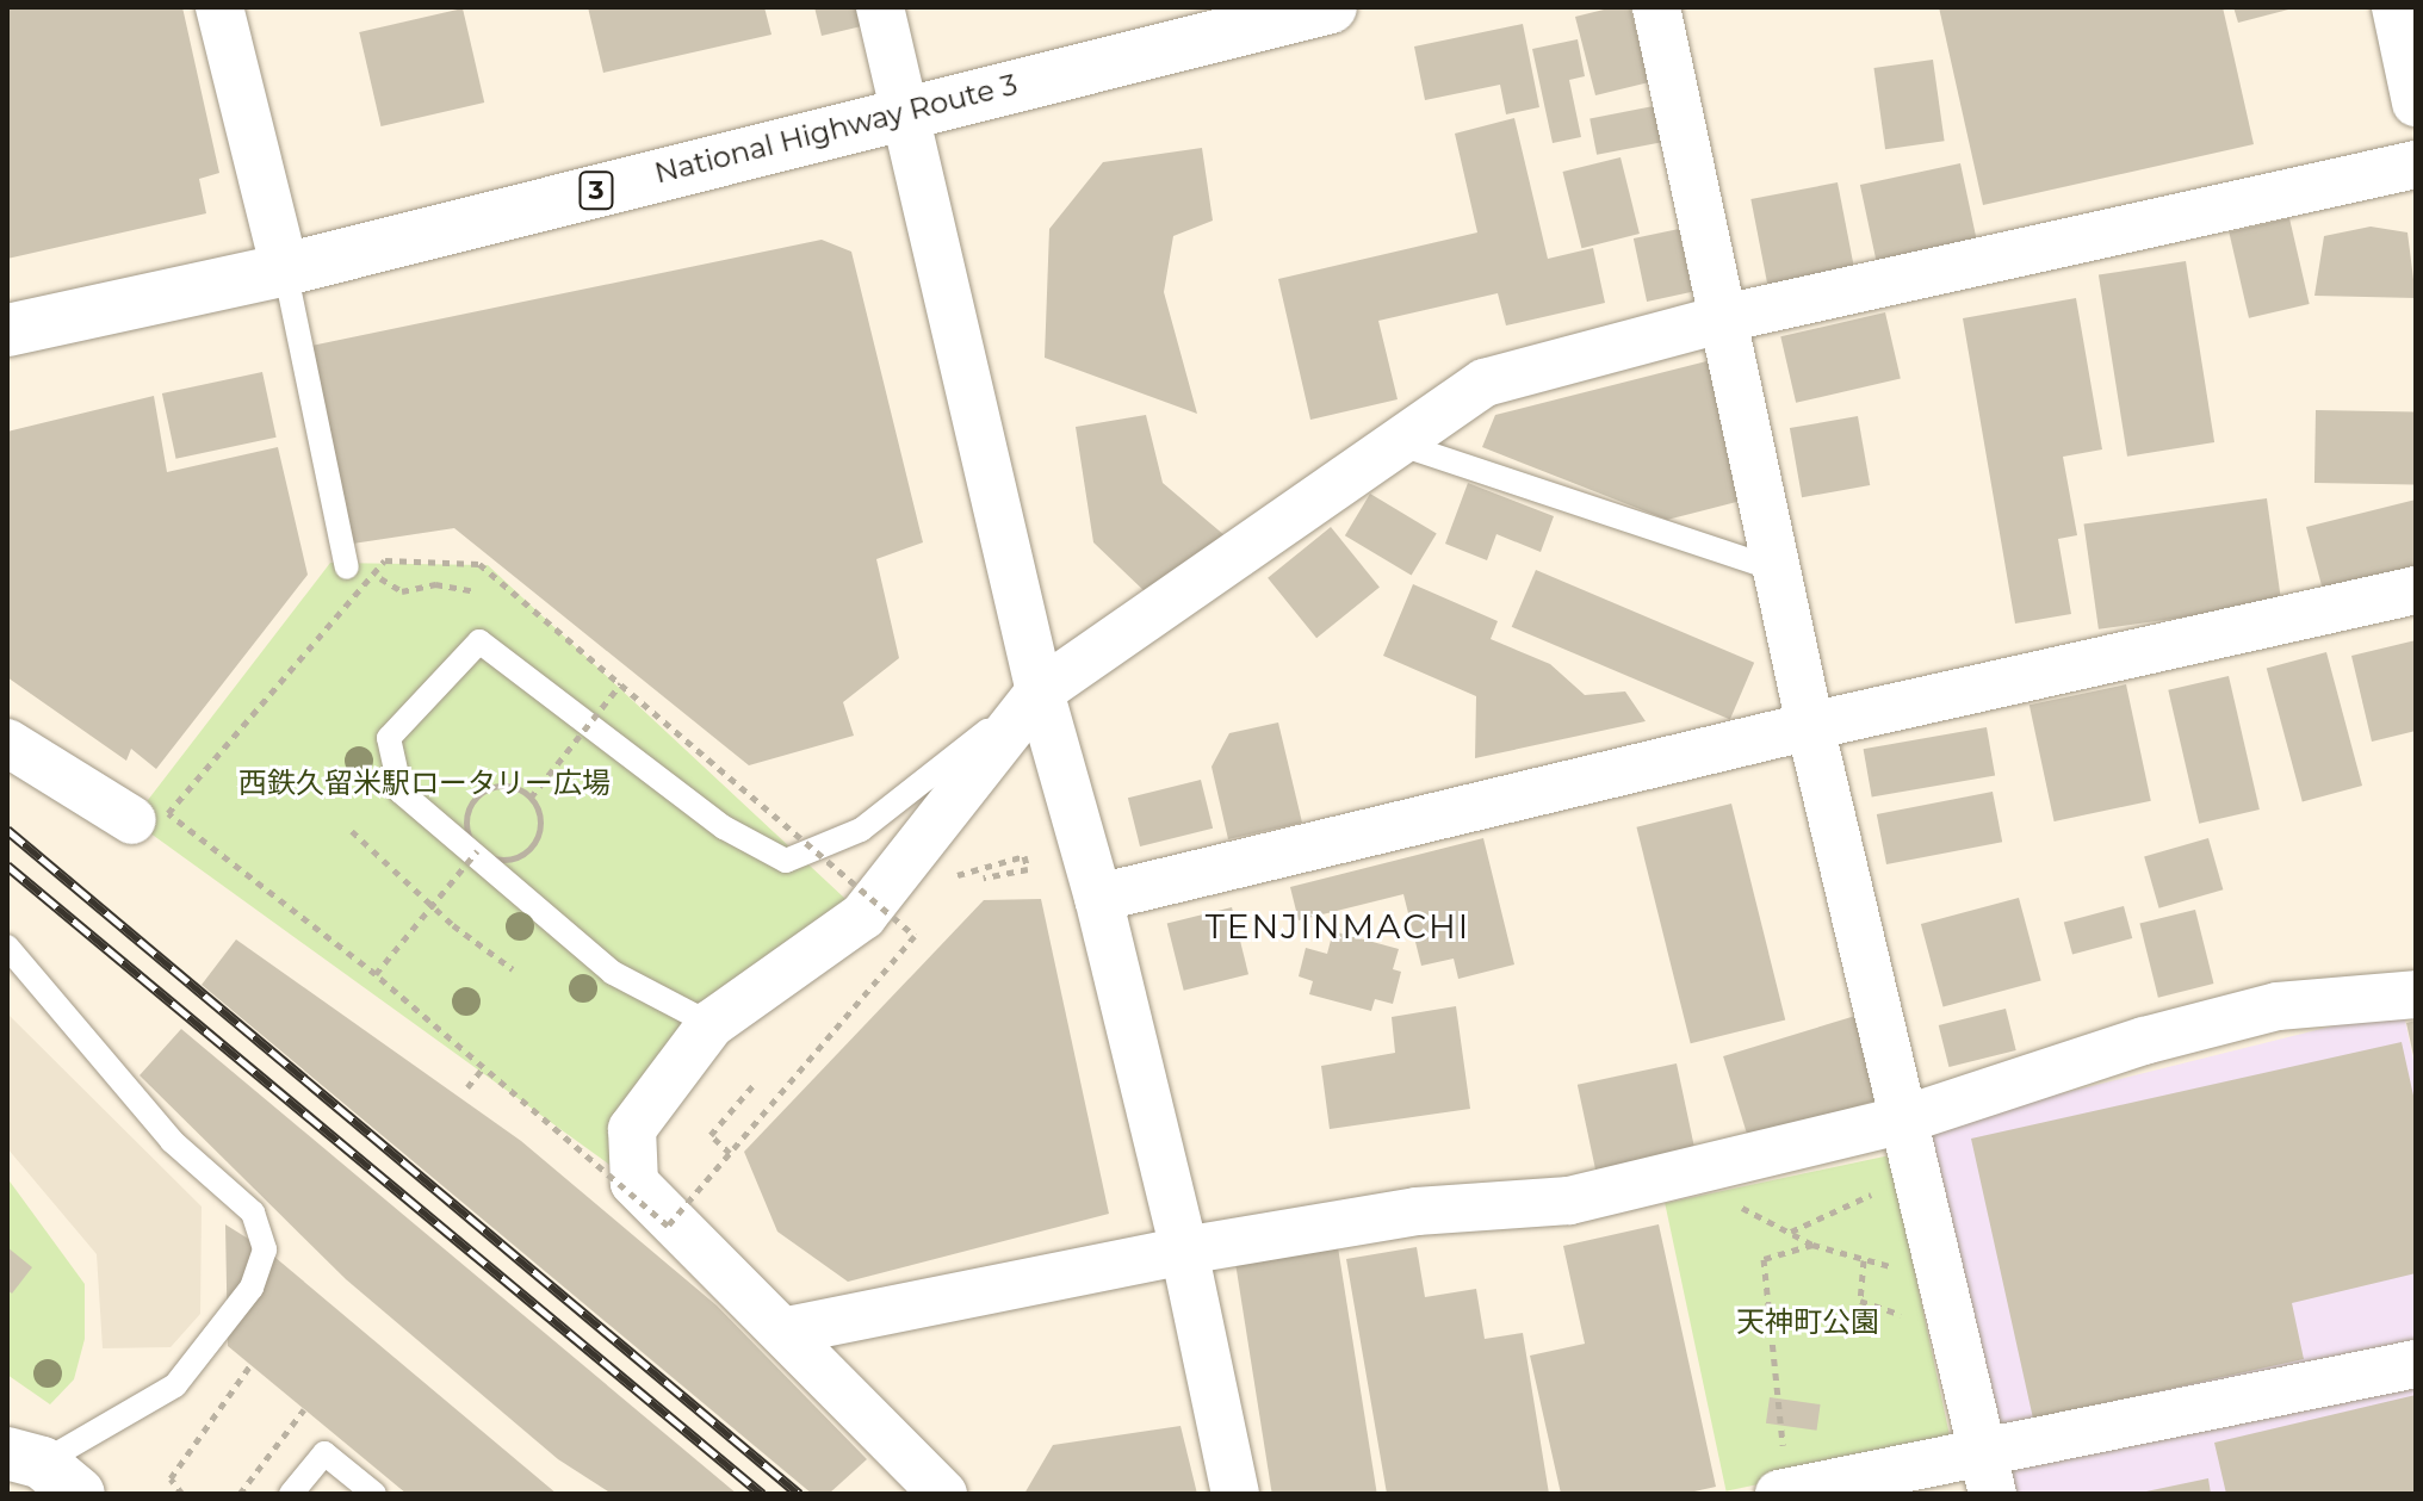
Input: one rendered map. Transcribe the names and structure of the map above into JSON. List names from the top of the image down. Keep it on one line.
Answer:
{"streets":{"highway":["National Highway Route 3","3"]},"districts":["TENJINMACHI"],"parks":["西鉄久留米駅ロータリー広場","天神町公園"]}
